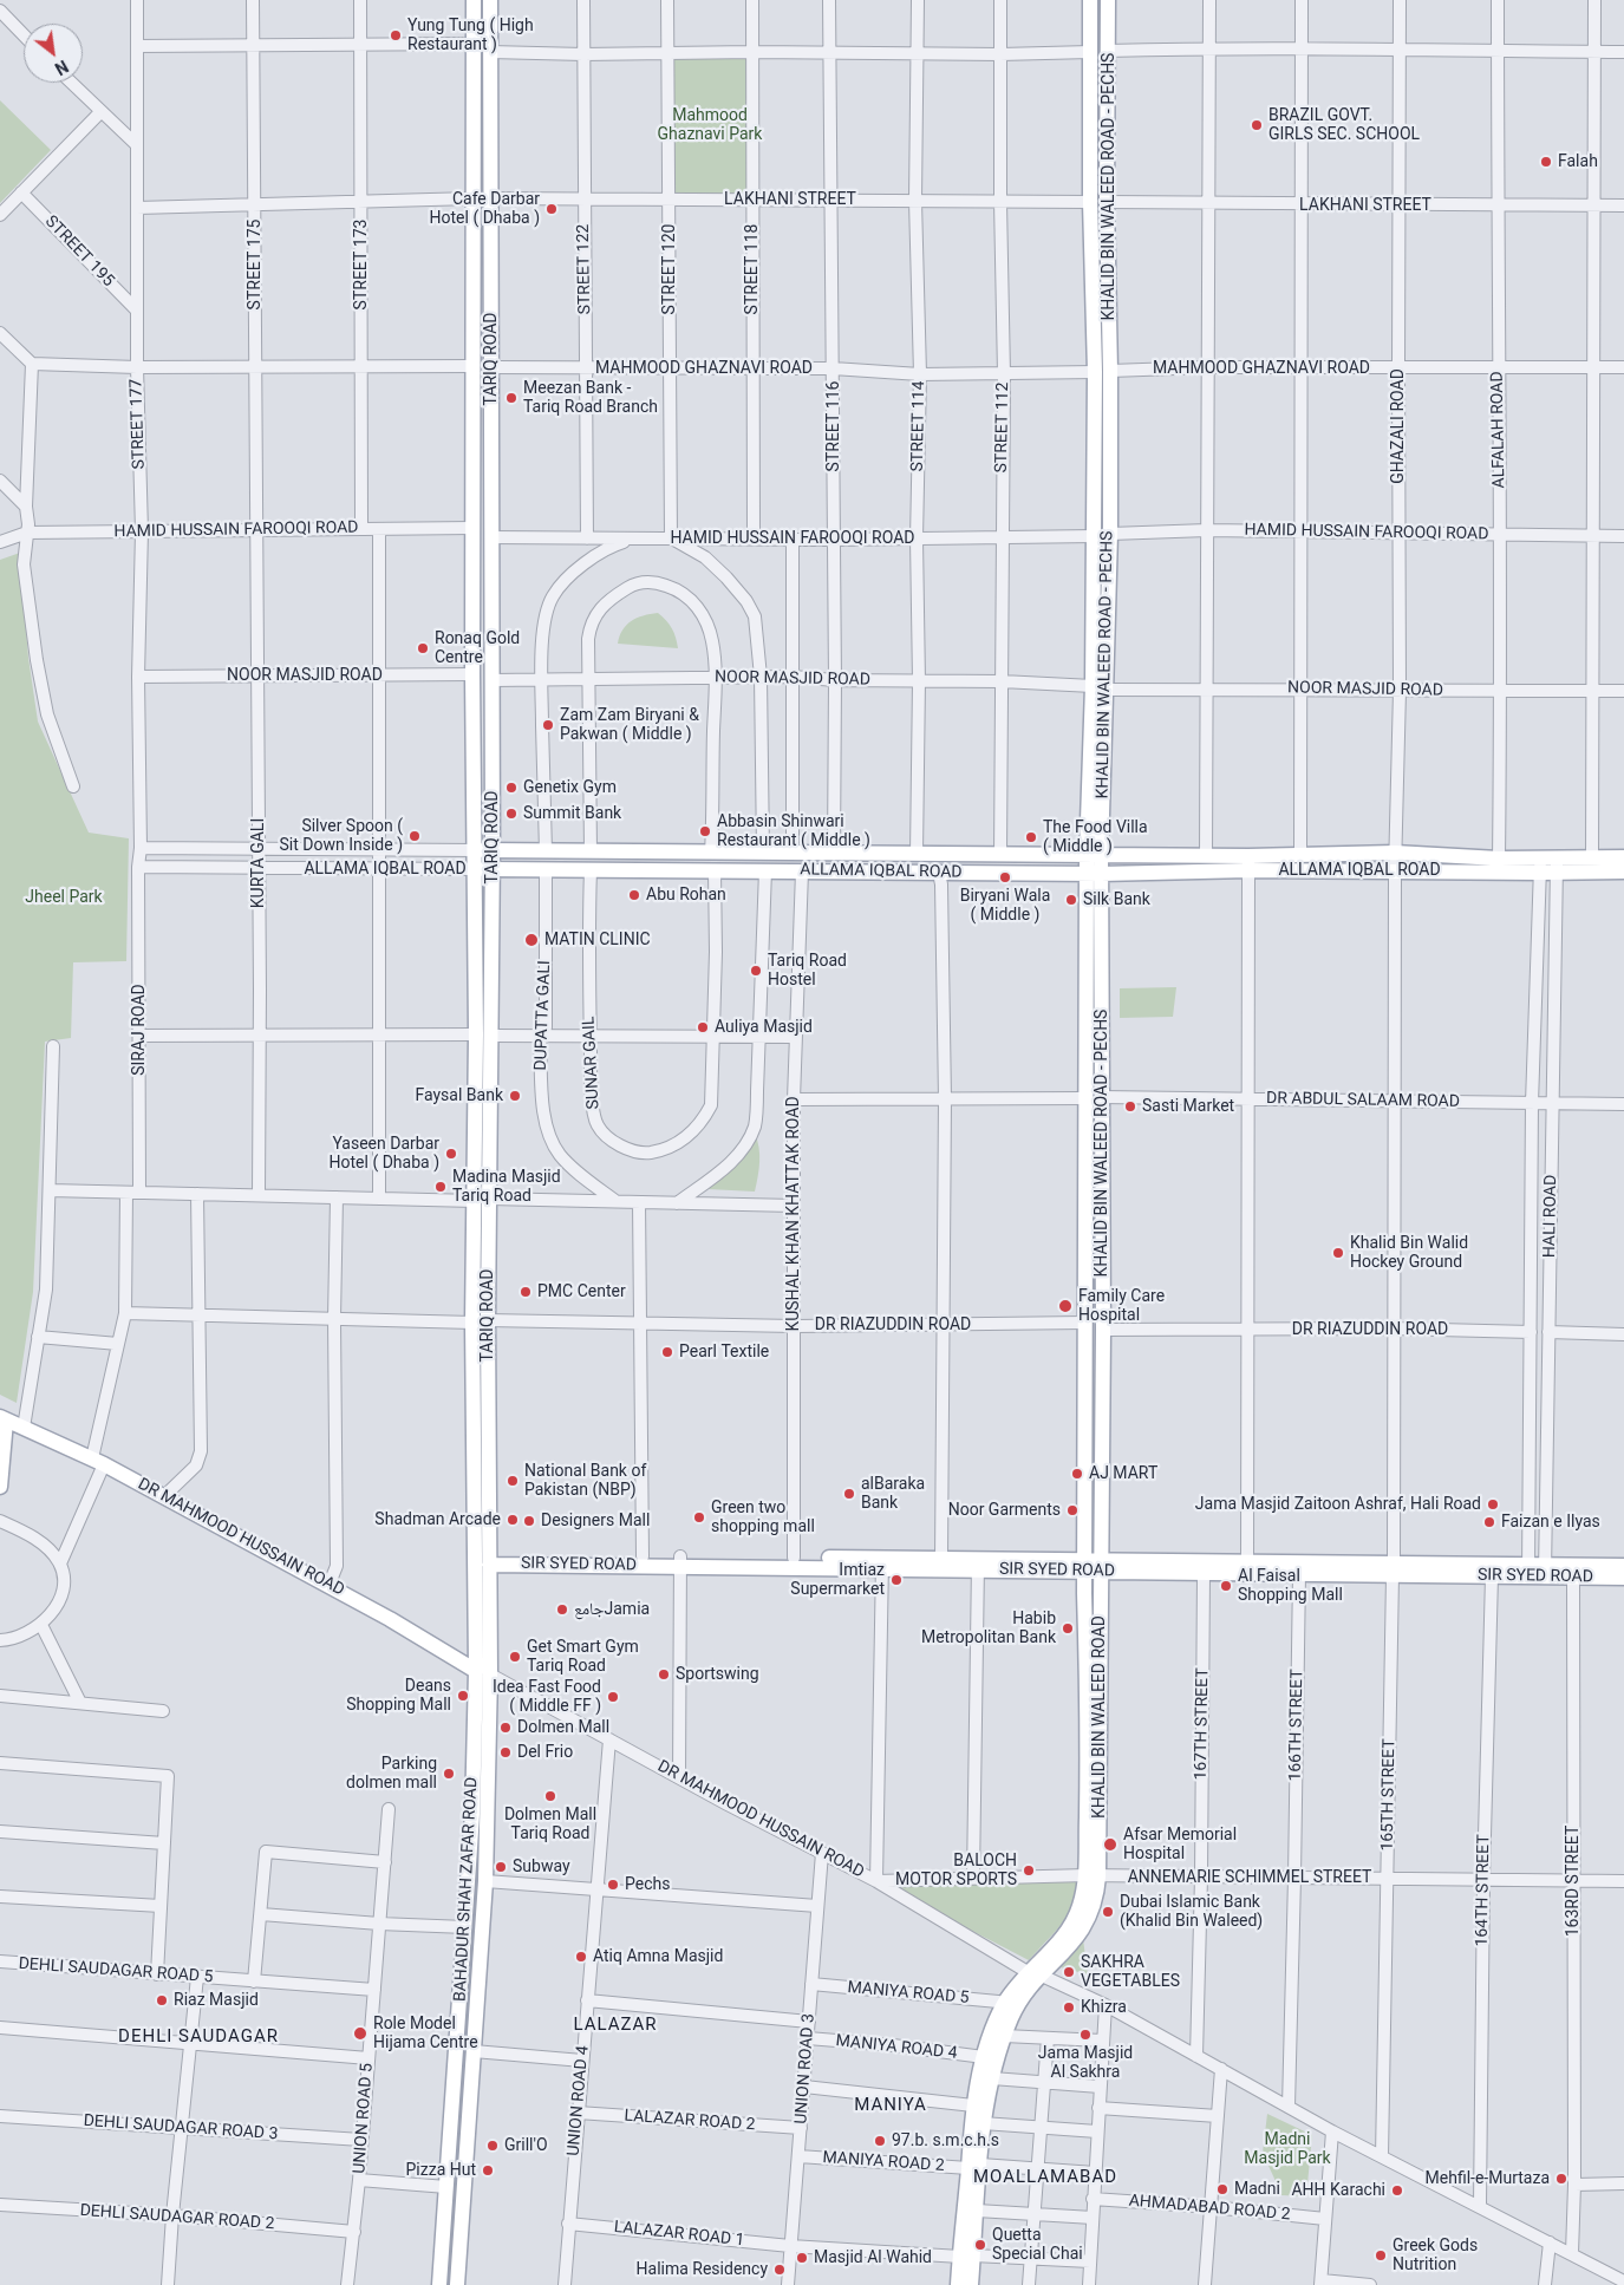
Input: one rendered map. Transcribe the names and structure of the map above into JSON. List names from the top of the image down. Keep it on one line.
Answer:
{"streets":{"main road":["KHALID BIN WALEED ROAD - PECHS","TARIQ ROAD","ALLAMA IQBAL ROAD","DR MAHMOOD HUSSAIN ROAD","SIR SYED ROAD","KHALID BIN WALEED ROAD","BAHADUR SHAH ZAFAR ROAD"],"street":["LAKHANI STREET","STREET 195","STREET 175","STREET 173","STREET 122","STREET 120","STREET 118","MAHMOOD GHAZNAVI ROAD","STREET 177","STREET 116","STREET 114","GHAZALI ROAD","STREET 112","ALFALAH ROAD","HAMID HUSSAIN FAROOQI ROAD","NOOR MASJID ROAD","KURTA GALI","DUPATTA GALI","SIRAJ ROAD","SUNAR GAIL","DR ABDUL SALAAM ROAD","KUSHAL KHAN KHATTAK ROAD","HALI ROAD","DR RIAZUDDIN ROAD","167TH STREET","166TH STREET","165TH STREET","ANNEMARIE SCHIMMEL STREET","163RD STREET","164TH STREET","DEHLI SAUDAGAR ROAD 5","MANIYA ROAD 5","MANIYA ROAD 4","UNION ROAD 3","UNION ROAD 4","UNION ROAD 5","LALAZAR ROAD 2","DEHLI SAUDAGAR ROAD 3","MANIYA ROAD 2","AHMADABAD ROAD 2","DEHLI SAUDAGAR ROAD 2","LALAZAR ROAD 1"]},"crossings":[["KHALID BIN WALEED ROAD - PECHS","LAKHANI STREET"],["KHALID BIN WALEED ROAD - PECHS","MAHMOOD GHAZNAVI ROAD"],["KHALID BIN WALEED ROAD - PECHS","HAMID HUSSAIN FAROOQI ROAD"],["KHALID BIN WALEED ROAD - PECHS","NOOR MASJID ROAD"],["KHALID BIN WALEED ROAD - PECHS","ALLAMA IQBAL ROAD"],["KHALID BIN WALEED ROAD - PECHS","DR ABDUL SALAAM ROAD"],["KHALID BIN WALEED ROAD - PECHS","DR RIAZUDDIN ROAD"],["KHALID BIN WALEED ROAD - PECHS","KHALID BIN WALEED ROAD"],["LAKHANI STREET","STREET 122"],["LAKHANI STREET","STREET 120"],["LAKHANI STREET","STREET 118"],["LAKHANI STREET","TARIQ ROAD"],["LAKHANI STREET","STREET 116"],["LAKHANI STREET","STREET 114"],["LAKHANI STREET","GHAZALI ROAD"],["LAKHANI STREET","STREET 112"],["LAKHANI STREET","ALFALAH ROAD"],["STREET 195","STREET 177"],["STREET 175","HAMID HUSSAIN FAROOQI ROAD"],["STREET 175","KURTA GALI"],["STREET 173","HAMID HUSSAIN FAROOQI ROAD"],["STREET 122","MAHMOOD GHAZNAVI ROAD"],["STREET 122","HAMID HUSSAIN FAROOQI ROAD"],["STREET 120","MAHMOOD GHAZNAVI ROAD"],["STREET 120","HAMID HUSSAIN FAROOQI ROAD"],["STREET 118","MAHMOOD GHAZNAVI ROAD"],["STREET 118","HAMID HUSSAIN FAROOQI ROAD"],["TARIQ ROAD","MAHMOOD GHAZNAVI ROAD"],["TARIQ ROAD","HAMID HUSSAIN FAROOQI ROAD"],["TARIQ ROAD","NOOR MASJID ROAD"],["TARIQ ROAD","ALLAMA IQBAL ROAD"],["TARIQ ROAD","DR RIAZUDDIN ROAD"],["TARIQ ROAD","DR MAHMOOD HUSSAIN ROAD"],["TARIQ ROAD","SIR SYED ROAD"],["TARIQ ROAD","BAHADUR SHAH ZAFAR ROAD"],["MAHMOOD GHAZNAVI ROAD","STREET 116"],["MAHMOOD GHAZNAVI ROAD","STREET 114"],["MAHMOOD GHAZNAVI ROAD","GHAZALI ROAD"],["MAHMOOD GHAZNAVI ROAD","STREET 112"],["MAHMOOD GHAZNAVI ROAD","ALFALAH ROAD"],["STREET 177","HAMID HUSSAIN FAROOQI ROAD"],["STREET 177","NOOR MASJID ROAD"],["STREET 177","ALLAMA IQBAL ROAD"],["STREET 177","SIRAJ ROAD"],["STREET 116","HAMID HUSSAIN FAROOQI ROAD"],["STREET 116","NOOR MASJID ROAD"],["STREET 116","ALLAMA IQBAL ROAD"],["STREET 114","HAMID HUSSAIN FAROOQI ROAD"],["STREET 114","NOOR MASJID ROAD"],["STREET 114","ALLAMA IQBAL ROAD"],["GHAZALI ROAD","HAMID HUSSAIN FAROOQI ROAD"],["GHAZALI ROAD","NOOR MASJID ROAD"],["GHAZALI ROAD","ALLAMA IQBAL ROAD"],["GHAZALI ROAD","DR ABDUL SALAAM ROAD"],["GHAZALI ROAD","165TH STREET"],["STREET 112","HAMID HUSSAIN FAROOQI ROAD"],["STREET 112","NOOR MASJID ROAD"],["STREET 112","ALLAMA IQBAL ROAD"],["ALFALAH ROAD","HAMID HUSSAIN FAROOQI ROAD"],["ALFALAH ROAD","NOOR MASJID ROAD"],["ALFALAH ROAD","ALLAMA IQBAL ROAD"],["HAMID HUSSAIN FAROOQI ROAD","KURTA GALI"],["NOOR MASJID ROAD","KURTA GALI"],["KURTA GALI","ALLAMA IQBAL ROAD"],["ALLAMA IQBAL ROAD","DUPATTA GALI"],["ALLAMA IQBAL ROAD","SIRAJ ROAD"],["ALLAMA IQBAL ROAD","SUNAR GAIL"],["ALLAMA IQBAL ROAD","KUSHAL KHAN KHATTAK ROAD"],["ALLAMA IQBAL ROAD","HALI ROAD"],["SIRAJ ROAD","DR RIAZUDDIN ROAD"],["SIRAJ ROAD","DR MAHMOOD HUSSAIN ROAD"],["DR ABDUL SALAAM ROAD","KUSHAL KHAN KHATTAK ROAD"],["DR ABDUL SALAAM ROAD","HALI ROAD"],["DR ABDUL SALAAM ROAD","165TH STREET"],["KUSHAL KHAN KHATTAK ROAD","DR RIAZUDDIN ROAD"],["KUSHAL KHAN KHATTAK ROAD","SIR SYED ROAD"],["HALI ROAD","DR RIAZUDDIN ROAD"],["HALI ROAD","SIR SYED ROAD"],["DR RIAZUDDIN ROAD","KHALID BIN WALEED ROAD"],["DR RIAZUDDIN ROAD","165TH STREET"],["DR MAHMOOD HUSSAIN ROAD","KHALID BIN WALEED ROAD"],["DR MAHMOOD HUSSAIN ROAD","167TH STREET"],["DR MAHMOOD HUSSAIN ROAD","166TH STREET"],["DR MAHMOOD HUSSAIN ROAD","165TH STREET"],["DR MAHMOOD HUSSAIN ROAD","ANNEMARIE SCHIMMEL STREET"],["DR MAHMOOD HUSSAIN ROAD","163RD STREET"],["DR MAHMOOD HUSSAIN ROAD","BAHADUR SHAH ZAFAR ROAD"],["DR MAHMOOD HUSSAIN ROAD","164TH STREET"],["DR MAHMOOD HUSSAIN ROAD","UNION ROAD 3"],["DR MAHMOOD HUSSAIN ROAD","UNION ROAD 4"],["SIR SYED ROAD","KHALID BIN WALEED ROAD"],["SIR SYED ROAD","167TH STREET"],["SIR SYED ROAD","166TH STREET"],["SIR SYED ROAD","165TH STREET"],["SIR SYED ROAD","163RD STREET"],["SIR SYED ROAD","164TH STREET"],["KHALID BIN WALEED ROAD","ANNEMARIE SCHIMMEL STREET"],["KHALID BIN WALEED ROAD","MANIYA ROAD 5"],["KHALID BIN WALEED ROAD","MANIYA ROAD 4"],["KHALID BIN WALEED ROAD","MANIYA ROAD 2"],["KHALID BIN WALEED ROAD","LALAZAR ROAD 1"],["167TH STREET","ANNEMARIE SCHIMMEL STREET"],["166TH STREET","ANNEMARIE SCHIMMEL STREET"],["165TH STREET","ANNEMARIE SCHIMMEL STREET"],["ANNEMARIE SCHIMMEL STREET","163RD STREET"],["ANNEMARIE SCHIMMEL STREET","164TH STREET"],["DEHLI SAUDAGAR ROAD 5","UNION ROAD 5"],["MANIYA ROAD 5","UNION ROAD 3"],["MANIYA ROAD 4","UNION ROAD 3"],["UNION ROAD 3","LALAZAR ROAD 2"],["UNION ROAD 3","MANIYA ROAD 2"],["UNION ROAD 3","LALAZAR ROAD 1"],["UNION ROAD 4","LALAZAR ROAD 2"],["UNION ROAD 4","LALAZAR ROAD 1"],["UNION ROAD 5","DEHLI SAUDAGAR ROAD 3"],["UNION ROAD 5","DEHLI SAUDAGAR ROAD 2"]],"districts":["LALAZAR","DEHLI SAUDAGAR","MANIYA","MOALLAMABAD"],"parks":["Mahmood Ghaznavi Park","Jheel Park","Madni Masjid Park"],"places":["Yung Tung ( High Restaurant )","BRAZIL GOVT. GIRLS SEC. SCHOOL","Falah","Cafe Darbar Hotel ( Dhaba )","Meezan Bank - Tariq Road Branch","Ronaq Gold Centre","Zam Zam Biryani & Pakwan ( Middle )","Genetix Gym","Summit Bank","Abbasin Shinwari Restaurant ( Middle )","Silver Spoon ( Sit Down Inside )","The Food Villa ( Middle )","Biryani Wala ( Middle )","Abu Rohan","Silk Bank","MATIN CLINIC","Tariq Road Hostel","Auliya Masjid","Faysal Bank","Sasti Market","Yaseen Darbar Hotel ( Dhaba )","Madina Masjid Tariq Road","Khalid Bin Walid Hockey Ground","PMC Center","Family Care Hospital","Pearl Textile","AJ MART","National Bank of Pakistan (NBP)","alBaraka Bank","Jama Masjid Zaitoon Ashraf, Hali Road","Noor Garments","Green two shopping mall","Shadman Arcade","Designers Mall","Faizan e Ilyas","Imtiaz Supermarket","Al Faisal Shopping Mall","جامعJamia","Habib Metropolitan Bank","Get Smart Gym Tariq Road","Sportswing","Deans Shopping Mall","Idea Fast Food ( Middle FF )","Dolmen Mall","Del Frio","Parking dolmen mall","Dolmen Mall Tariq Road","Afsar Memorial Hospital","Subway","BALOCH MOTOR SPORTS","Pechs","Dubai Islamic Bank (Khalid Bin Waleed)","Atiq Amna Masjid","SAKHRA VEGETABLES","Riaz Masjid","Khizra","Role Model Hijama Centre","Jama Masjid Al Sakhra","97.b. s.m.c.h.s","Grill'O","Pizza Hut","Mehfil-e-Murtaza","Madni","AHH Karachi","Quetta Special Chai","Greek Gods Nutrition","Masjid Al Wahid","Halima Residency"],"north":"bottom right"}
